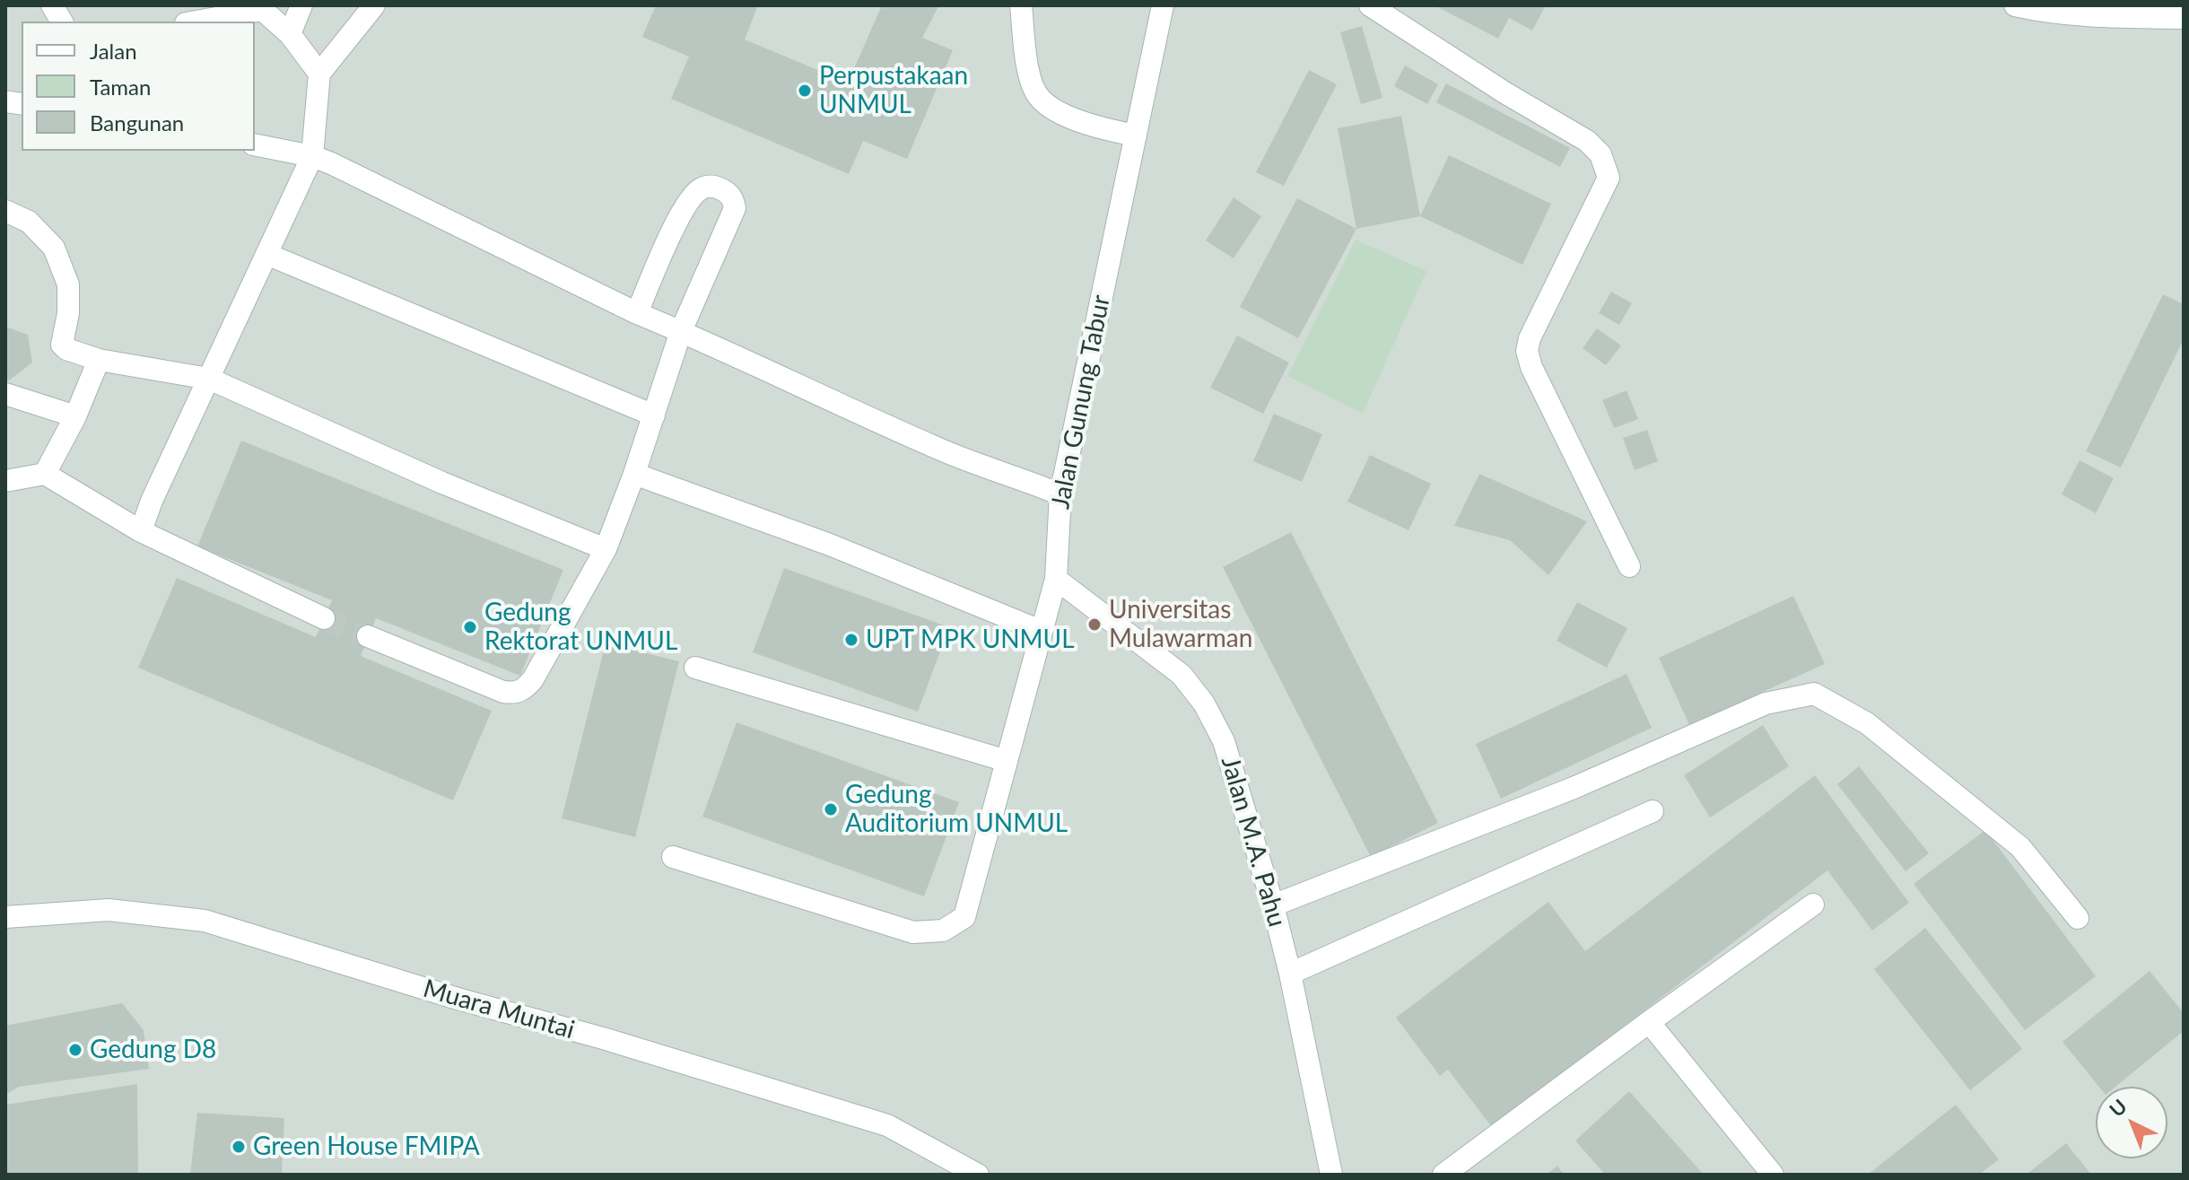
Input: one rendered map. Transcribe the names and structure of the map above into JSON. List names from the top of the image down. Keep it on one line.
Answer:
{"streets":{"street":["Jalan Gunung Tabur","Jalan M.A. Pahu","Muara Muntai"]},"crossings":[["Jalan Gunung Tabur","Jalan M.A. Pahu"]],"places":["Perpustakaan UNMUL","Universitas Mulawarman","Gedung Rektorat UNMUL","UPT MPK UNMUL","Gedung Auditorium UNMUL","Gedung D8","Green House FMIPA"],"legend":["Jalan","Taman","Bangunan"],"north":"top left"}
